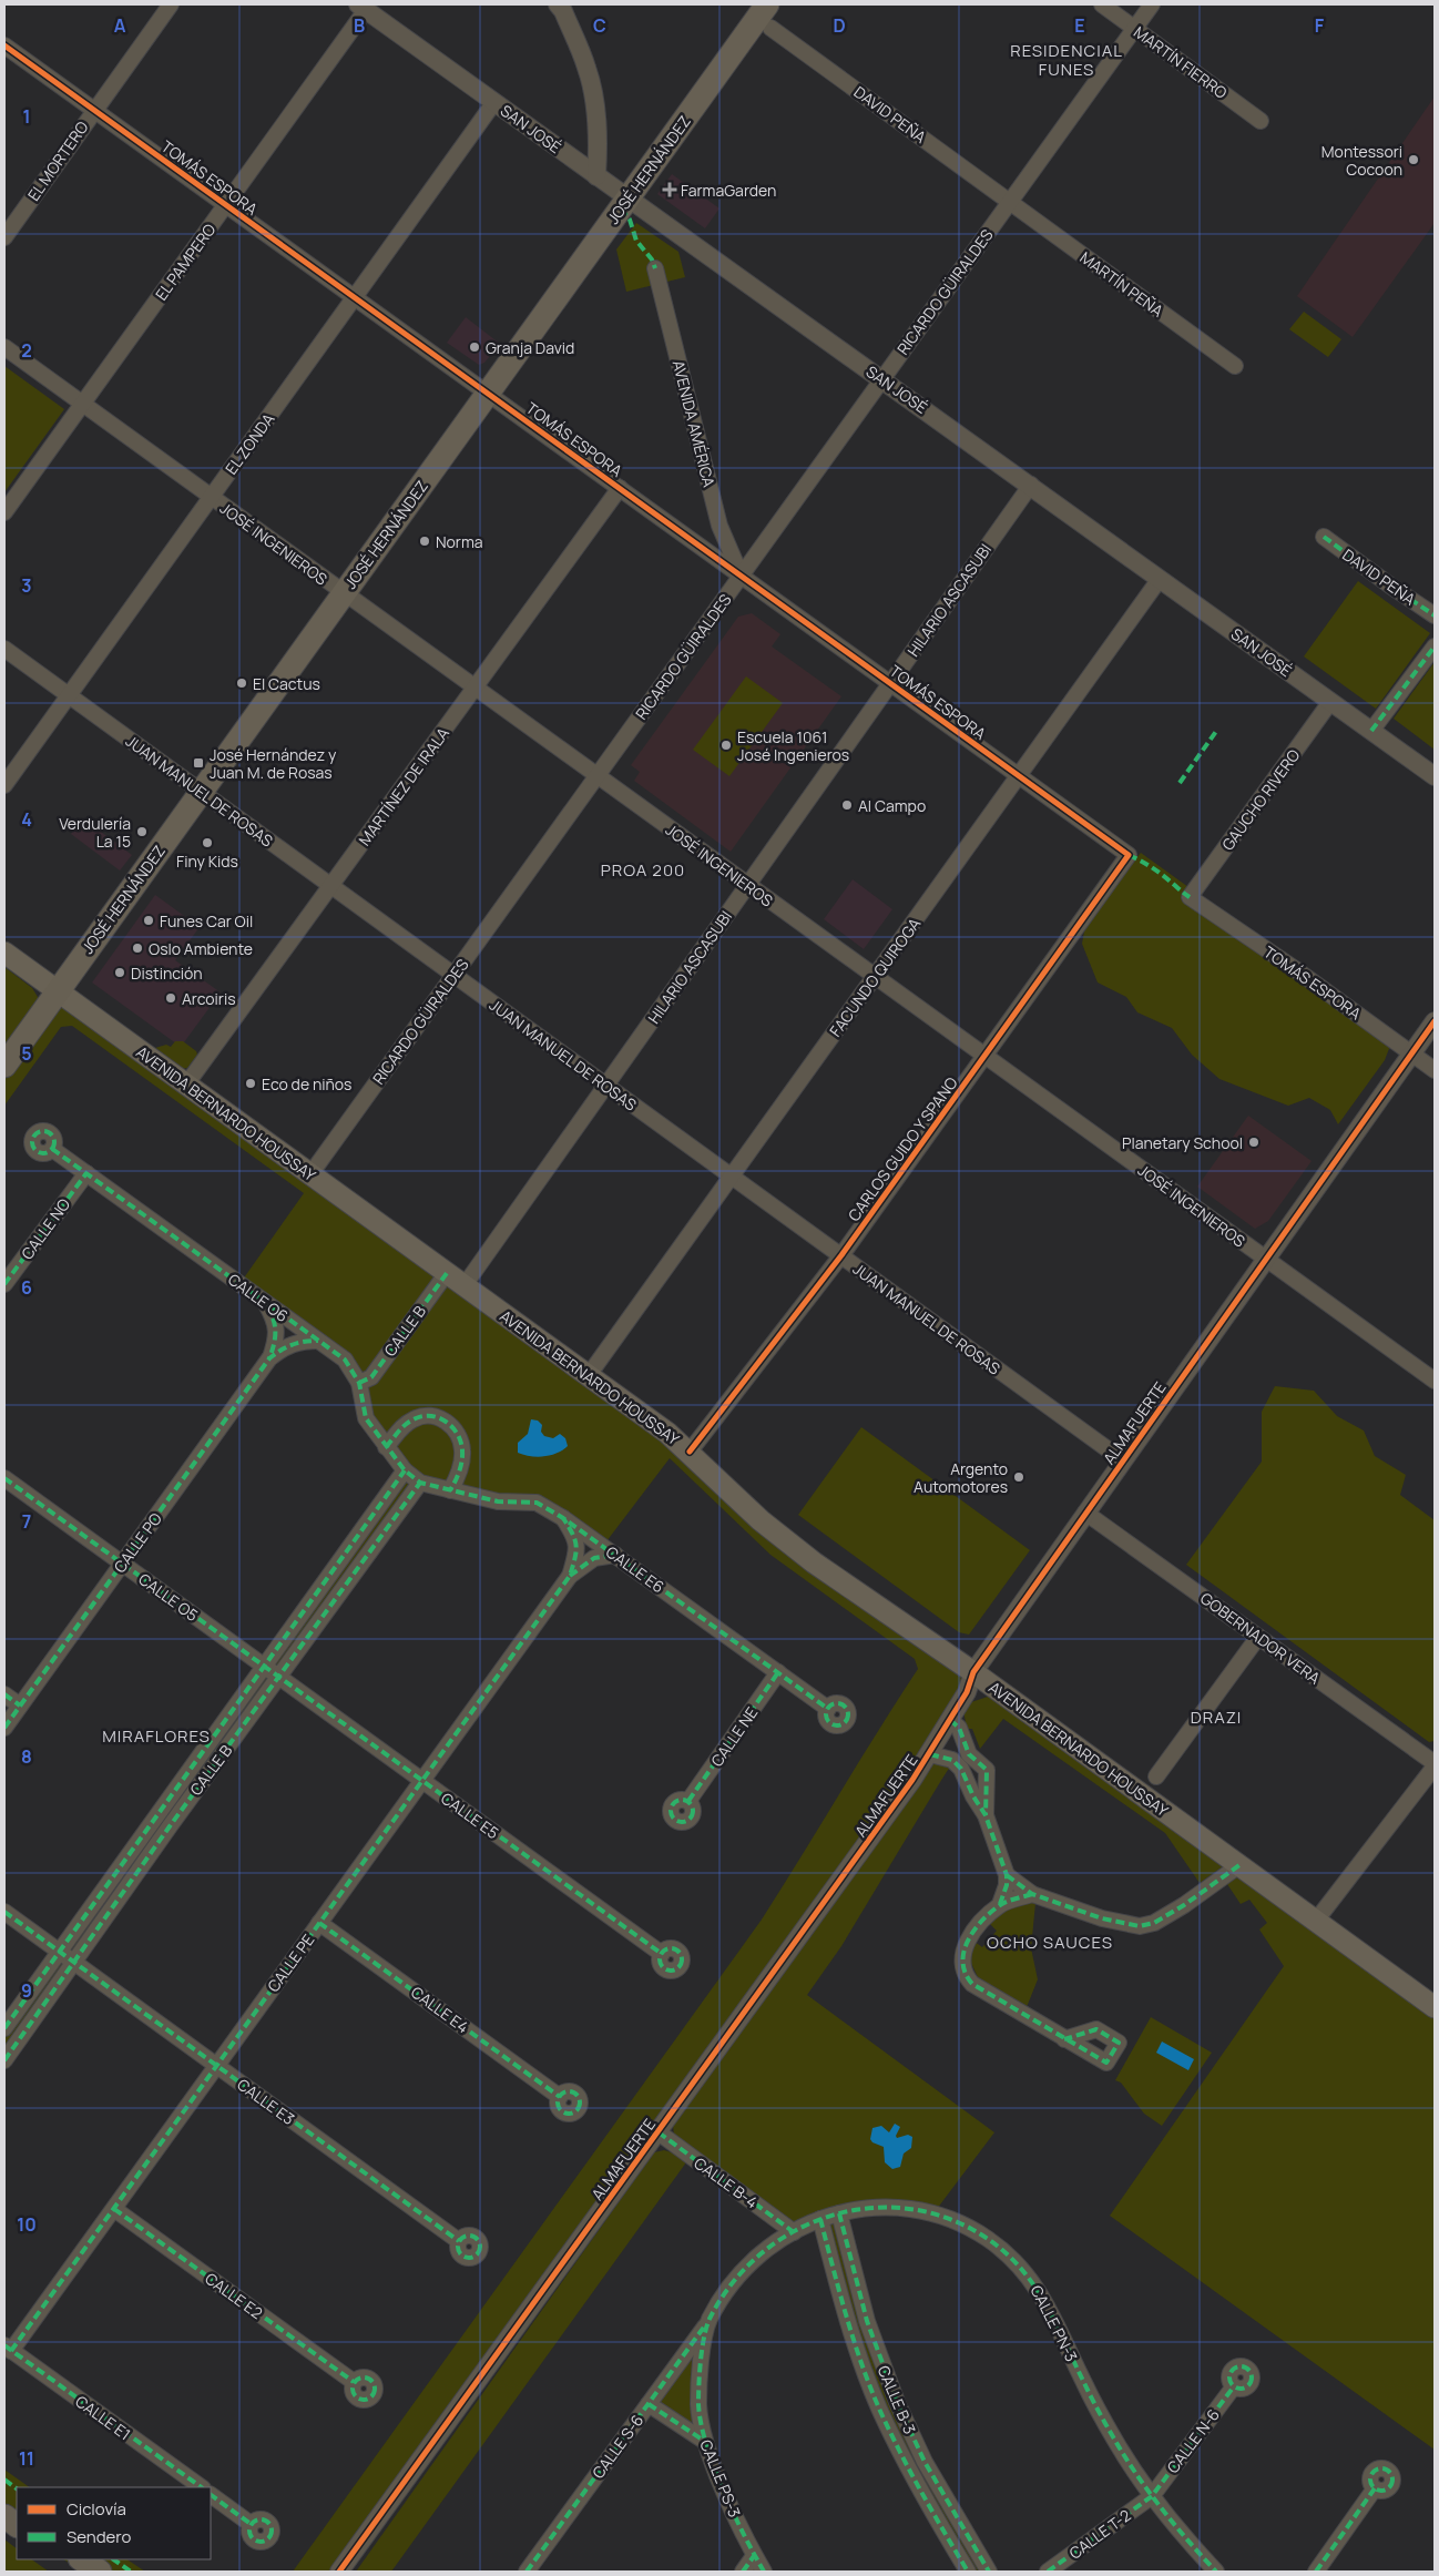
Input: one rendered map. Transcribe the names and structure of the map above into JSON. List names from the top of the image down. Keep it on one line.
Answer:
{"streets":{"main road":["JOSÉ HERNÁNDEZ","AVENIDA BERNARDO HOUSSAY"],"street":["MARTÍN FIERRO","DAVID PEÑA","SAN JOSÉ","EL MORTERO","TOMÁS ESPORA","EL PAMPERO","MARTÍN PEÑA","RICARDO GÜIRALDES","AVENIDA AMÉRICA","EL ZONDA","JOSÉ INGENIEROS","HILARIO ASCASUBI","MARTÍNEZ DE IRALA","JUAN MANUEL DE ROSAS","GAUCHO RIVERO","FACUNDO QUIROGA","CARLOS GUIDO Y SPANO","CALLE NO","CALLE O6","CALLE B","ALMAFUERTE","CALLE PO","CALLE E6","CALLE O5","GOBERNADOR VERA","CALLE NE","CALLE E5","CALLE PE","CALLE E4","CALLE E3","CALLE B-4","CALLE E2","CALLE PN-3","CALLE B-3","CALLE E1","CALLE N-6","CALLE S-6","CALLE PS-3","CALLE T-2"]},"crossings":[["MARTÍN FIERRO","RICARDO GÜIRALDES"],["DAVID PEÑA","MARTÍN PEÑA"],["DAVID PEÑA","RICARDO GÜIRALDES"],["SAN JOSÉ","JOSÉ HERNÁNDEZ"],["SAN JOSÉ","EL PAMPERO"],["SAN JOSÉ","RICARDO GÜIRALDES"],["SAN JOSÉ","EL ZONDA"],["SAN JOSÉ","HILARIO ASCASUBI"],["SAN JOSÉ","GAUCHO RIVERO"],["SAN JOSÉ","FACUNDO QUIROGA"],["EL MORTERO","TOMÁS ESPORA"],["JOSÉ HERNÁNDEZ","TOMÁS ESPORA"],["JOSÉ HERNÁNDEZ","JOSÉ INGENIEROS"],["JOSÉ HERNÁNDEZ","JUAN MANUEL DE ROSAS"],["JOSÉ HERNÁNDEZ","AVENIDA BERNARDO HOUSSAY"],["TOMÁS ESPORA","EL PAMPERO"],["TOMÁS ESPORA","RICARDO GÜIRALDES"],["TOMÁS ESPORA","AVENIDA AMÉRICA"],["TOMÁS ESPORA","EL ZONDA"],["TOMÁS ESPORA","HILARIO ASCASUBI"],["TOMÁS ESPORA","MARTÍNEZ DE IRALA"],["TOMÁS ESPORA","GAUCHO RIVERO"],["TOMÁS ESPORA","FACUNDO QUIROGA"],["TOMÁS ESPORA","CARLOS GUIDO Y SPANO"],["TOMÁS ESPORA","ALMAFUERTE"],["EL PAMPERO","JOSÉ INGENIEROS"],["MARTÍN PEÑA","RICARDO GÜIRALDES"],["RICARDO GÜIRALDES","AVENIDA AMÉRICA"],["RICARDO GÜIRALDES","JOSÉ INGENIEROS"],["RICARDO GÜIRALDES","JUAN MANUEL DE ROSAS"],["RICARDO GÜIRALDES","AVENIDA BERNARDO HOUSSAY"],["EL ZONDA","JOSÉ INGENIEROS"],["EL ZONDA","JUAN MANUEL DE ROSAS"],["JOSÉ INGENIEROS","HILARIO ASCASUBI"],["JOSÉ INGENIEROS","MARTÍNEZ DE IRALA"],["JOSÉ INGENIEROS","FACUNDO QUIROGA"],["JOSÉ INGENIEROS","CARLOS GUIDO Y SPANO"],["JOSÉ INGENIEROS","ALMAFUERTE"],["HILARIO ASCASUBI","JUAN MANUEL DE ROSAS"],["HILARIO ASCASUBI","AVENIDA BERNARDO HOUSSAY"],["MARTÍNEZ DE IRALA","JUAN MANUEL DE ROSAS"],["MARTÍNEZ DE IRALA","AVENIDA BERNARDO HOUSSAY"],["JUAN MANUEL DE ROSAS","FACUNDO QUIROGA"],["JUAN MANUEL DE ROSAS","CARLOS GUIDO Y SPANO"],["JUAN MANUEL DE ROSAS","ALMAFUERTE"],["FACUNDO QUIROGA","AVENIDA BERNARDO HOUSSAY"],["AVENIDA BERNARDO HOUSSAY","CARLOS GUIDO Y SPANO"],["AVENIDA BERNARDO HOUSSAY","CALLE B"],["AVENIDA BERNARDO HOUSSAY","ALMAFUERTE"],["CALLE NO","CALLE O6"],["CALLE O6","CALLE B"],["CALLE O6","CALLE PO"],["CALLE O6","CALLE E6"],["CALLE B","CALLE E6"],["CALLE B","CALLE O5"],["CALLE B","CALLE E5"],["CALLE B","CALLE E3"],["ALMAFUERTE","GOBERNADOR VERA"],["ALMAFUERTE","CALLE B-4"],["CALLE PO","CALLE O5"],["CALLE E6","CALLE NE"],["CALLE E6","CALLE PE"],["CALLE O5","CALLE E5"],["CALLE E5","CALLE PE"],["CALLE PE","CALLE E4"],["CALLE PE","CALLE E3"],["CALLE PE","CALLE E2"],["CALLE PE","CALLE E1"],["CALLE B-4","CALLE PS-3"],["CALLE PN-3","CALLE B-3"],["CALLE PN-3","CALLE N-6"],["CALLE PN-3","CALLE PS-3"],["CALLE PN-3","CALLE T-2"],["CALLE B-3","CALLE PS-3"],["CALLE N-6","CALLE T-2"],["CALLE S-6","CALLE PS-3"]],"districts":["RESIDENCIAL FUNES","PROA 200","DRAZI","MIRAFLORES","OCHO SAUCES"],"places":{"other":["Montessori Cocoon","Granja David","Norma","El Cactus","Escuela 1061 José Ingenieros","Al Campo","Verdulería La 15","Finy Kids","Funes Car Oil","Oslo Ambiente","Distinción","Arcoiris","Eco de niños","Planetary School","Argento Automotores"],"health":["FarmaGarden"],"transit":["José Hernández y Juan M. de Rosas"]},"legend":["Ciclovía","Sendero"],"grid":{"columns":["A","B","C","D","E","F"],"rows":["1","2","3","4","5","6","7","8","9","10","11"]}}
